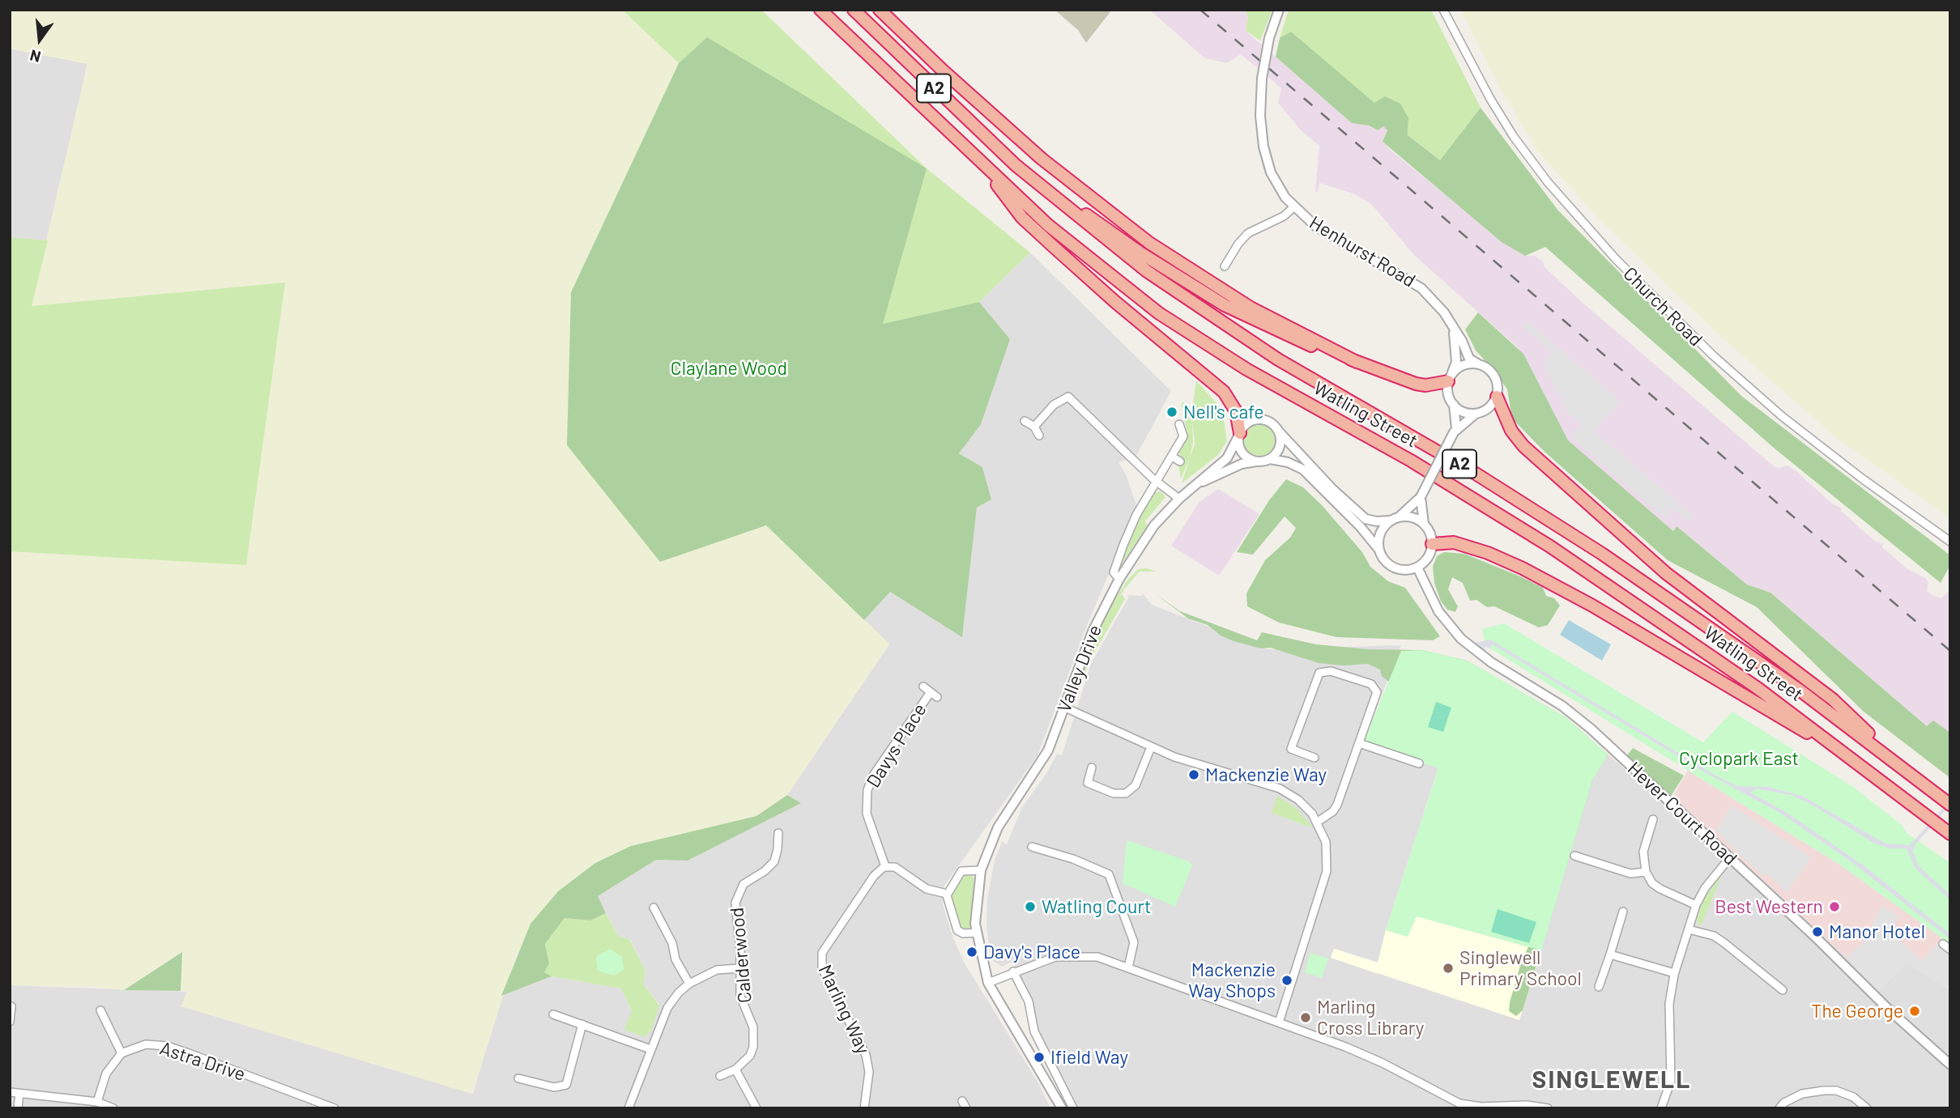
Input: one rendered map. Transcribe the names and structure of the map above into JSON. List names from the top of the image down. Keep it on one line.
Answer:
{"streets":{"highway":["A2","Watling Street"],"street":["Henhurst Road","Church Road","Valley Drive","Davys Place","Hever Court Road","Calderwood","Marling Way","Astra Drive"]},"crossings":[["Davys Place","Marling Way"]],"districts":["SINGLEWELL"],"parks":["Claylane Wood","Cyclopark East"],"places":["Nell's cafe","Mackenzie Way","Watling Court","Best Western","Manor Hotel","Davy's Place","Singlewell Primary School","Mackenzie Way Shops","The George","Marling Cross Library","Ifield Way"],"north":"bottom"}
